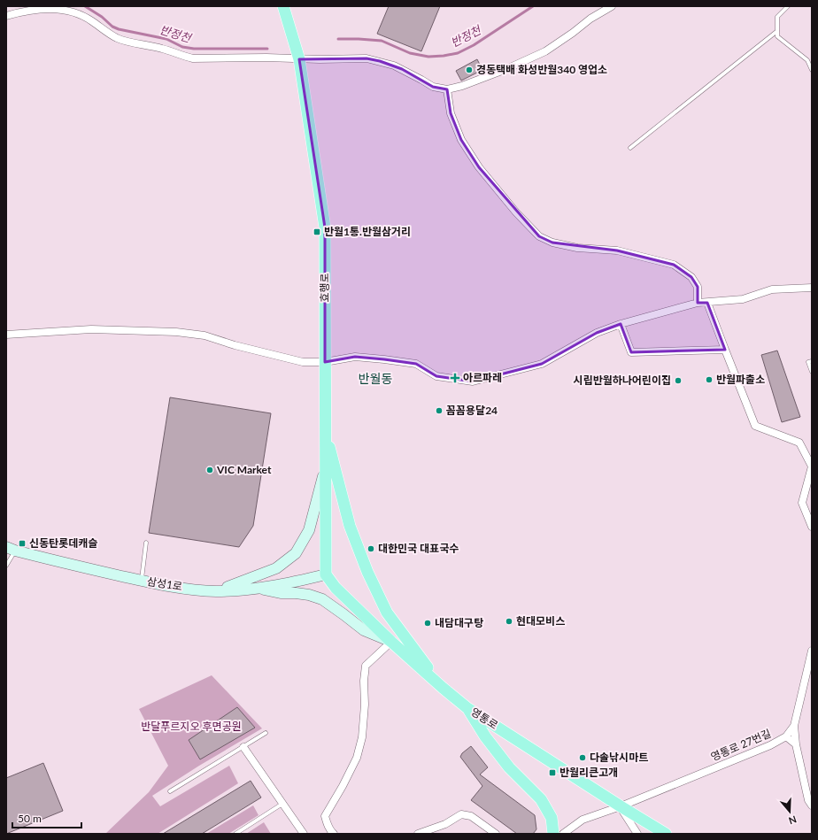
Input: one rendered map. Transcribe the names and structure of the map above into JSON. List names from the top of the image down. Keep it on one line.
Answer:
{"streets":{"main road":["효행로","삼성1로","영통로"],"street":["영통로 27번길"]},"crossings":[["효행로","삼성1로"],["효행로","영통로"],["삼성1로","영통로"],["영통로","영통로 27번길"]],"districts":["반월동"],"water":["반정천"],"parks":["반달푸르지오 후면공원"],"places":{"other":["경동택배 화성반월340 영업소","반월파출소","시립반월하나어린이집","꼼꼼용달24","VIC Market","대한민국 대표국수","현대모비스","내담대구탕","다솔낚시마트"],"transit":["반월1통.반월삼거리","신동탄롯데캐슬","반월리큰고개"],"health":["아르파레"]},"scale_bar":"50 m","north":"bottom"}
